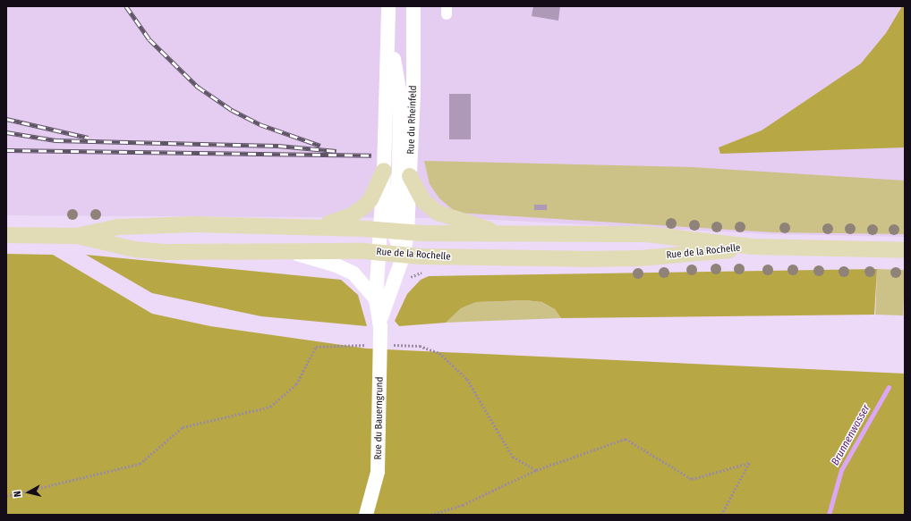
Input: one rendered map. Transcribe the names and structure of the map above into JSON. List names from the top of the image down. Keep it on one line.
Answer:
{"streets":{"main road":["Rue de la Rochelle"],"street":["Rue du Rheinfeld","Rue du Bauerngrund"]},"crossings":[["Rue du Rheinfeld","Rue de la Rochelle"],["Rue du Rheinfeld","Rue du Bauerngrund"],["Rue de la Rochelle","Rue du Bauerngrund"]],"water":["Brunnenwasser"],"north":"left"}
